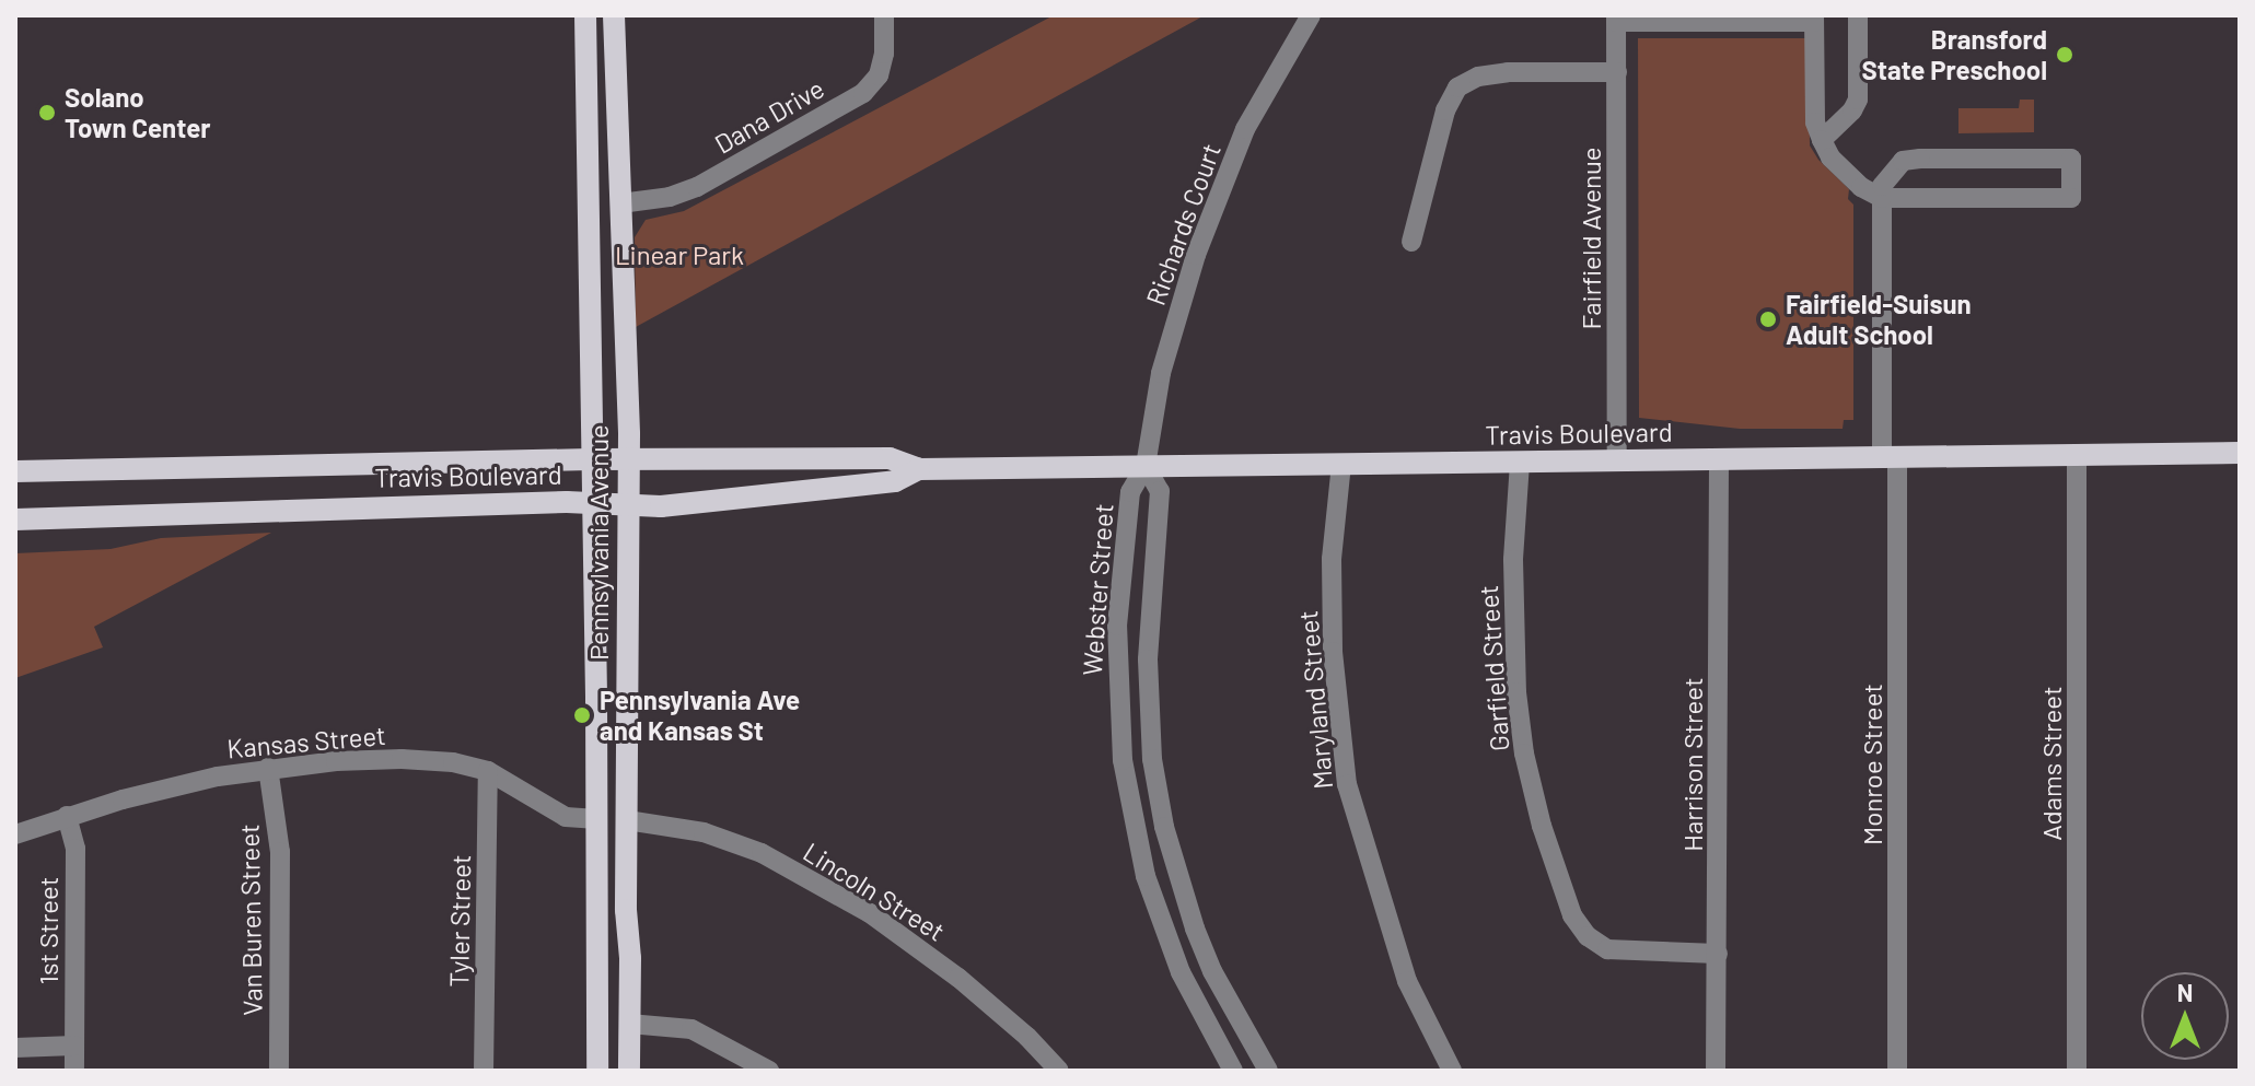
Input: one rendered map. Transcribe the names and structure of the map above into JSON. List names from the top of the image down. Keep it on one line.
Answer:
{"streets":{"main road":["Travis Boulevard","Pennsylvania Avenue"],"street":["Dana Drive","Richards Court","Fairfield Avenue","Webster Street","Garfield Street","Maryland Street","Kansas Street","Adams Street","Harrison Street","Monroe Street","Lincoln Street","Van Buren Street","Tyler Street","1st Street"]},"crossings":[["Dana Drive","Pennsylvania Avenue"],["Richards Court","Travis Boulevard"],["Richards Court","Webster Street"],["Fairfield Avenue","Travis Boulevard"],["Travis Boulevard","Pennsylvania Avenue"],["Travis Boulevard","Webster Street"],["Travis Boulevard","Garfield Street"],["Travis Boulevard","Maryland Street"],["Travis Boulevard","Adams Street"],["Travis Boulevard","Harrison Street"],["Travis Boulevard","Monroe Street"],["Pennsylvania Avenue","Kansas Street"],["Pennsylvania Avenue","Lincoln Street"],["Garfield Street","Harrison Street"],["Kansas Street","Van Buren Street"],["Kansas Street","Tyler Street"],["Kansas Street","1st Street"]],"parks":["Linear Park"],"places":["Bransford State Preschool","Solano Town Center","Fairfield-Suisun Adult School","Pennsylvania Ave and Kansas St"],"north":"top"}
